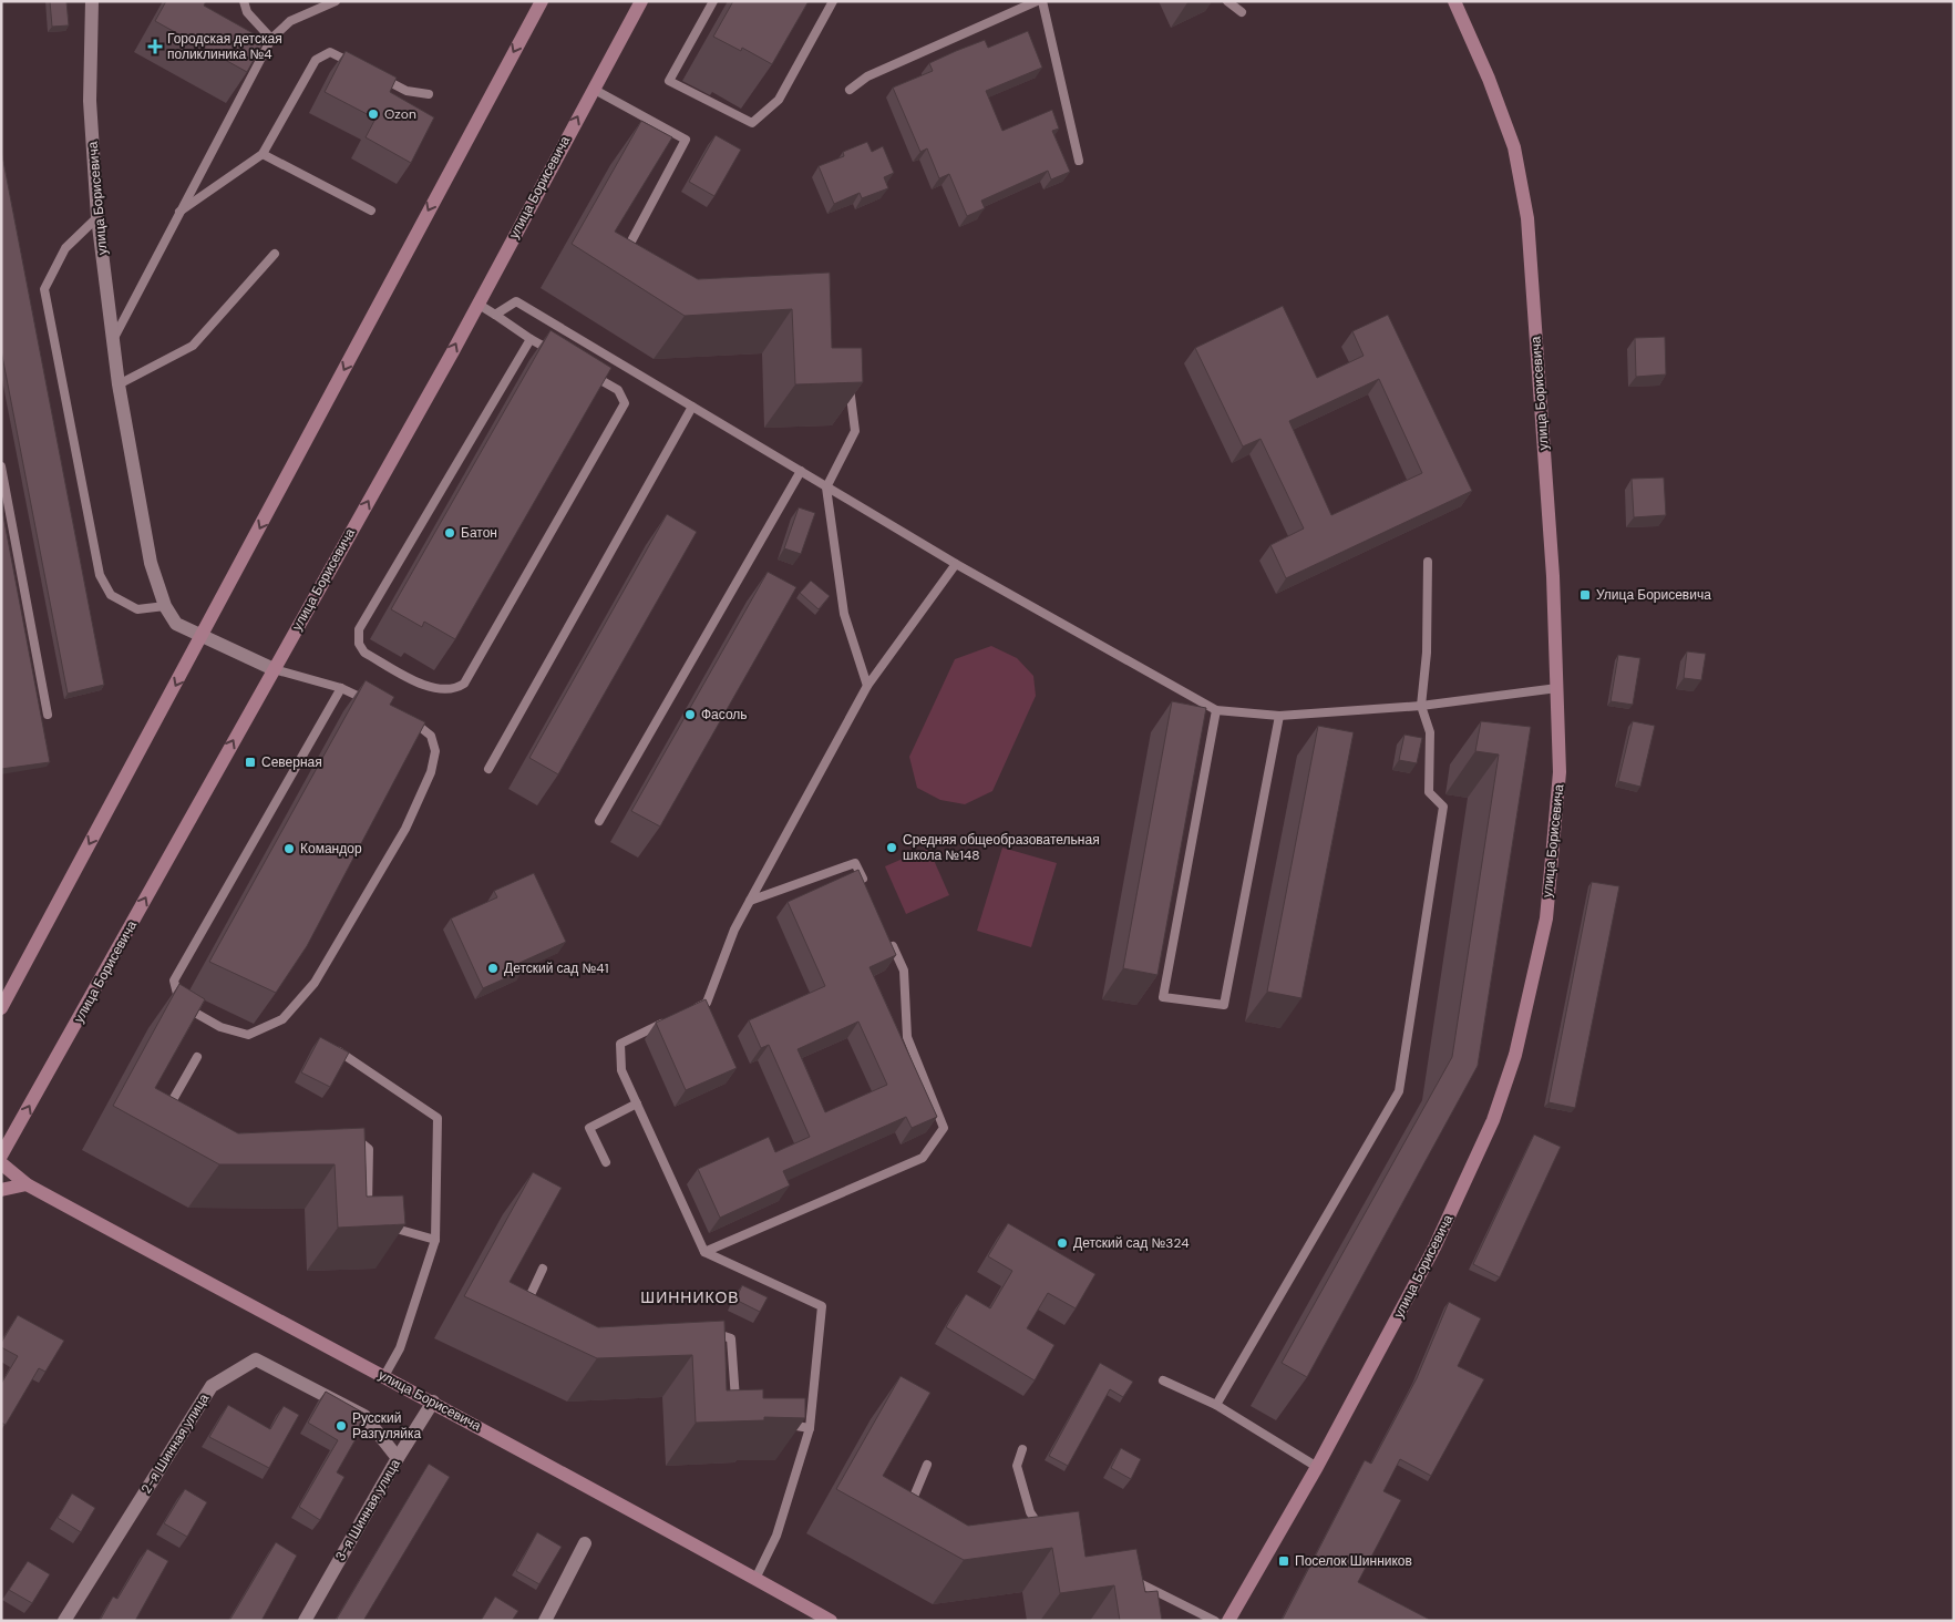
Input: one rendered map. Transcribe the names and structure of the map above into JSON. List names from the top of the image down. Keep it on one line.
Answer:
{"streets":{"street":["улица Борисевича","2-я Шинная улица","3-я Шинная улица"]},"crossings":[["улица Борисевича","3-я Шинная улица"],["2-я Шинная улица","3-я Шинная улица"]],"districts":["ШИННИКОВ"],"places":{"health":["Городская детская поликлиника №4"],"other":["Ozon","Батон","Фасоль","Средняя общеобразовательная школа №148","Командор","Детский сад №41","Детский сад №324","Русский Разгуляйка"],"transit":["Улица Борисевича","Северная","Поселок Шинников"]}}
